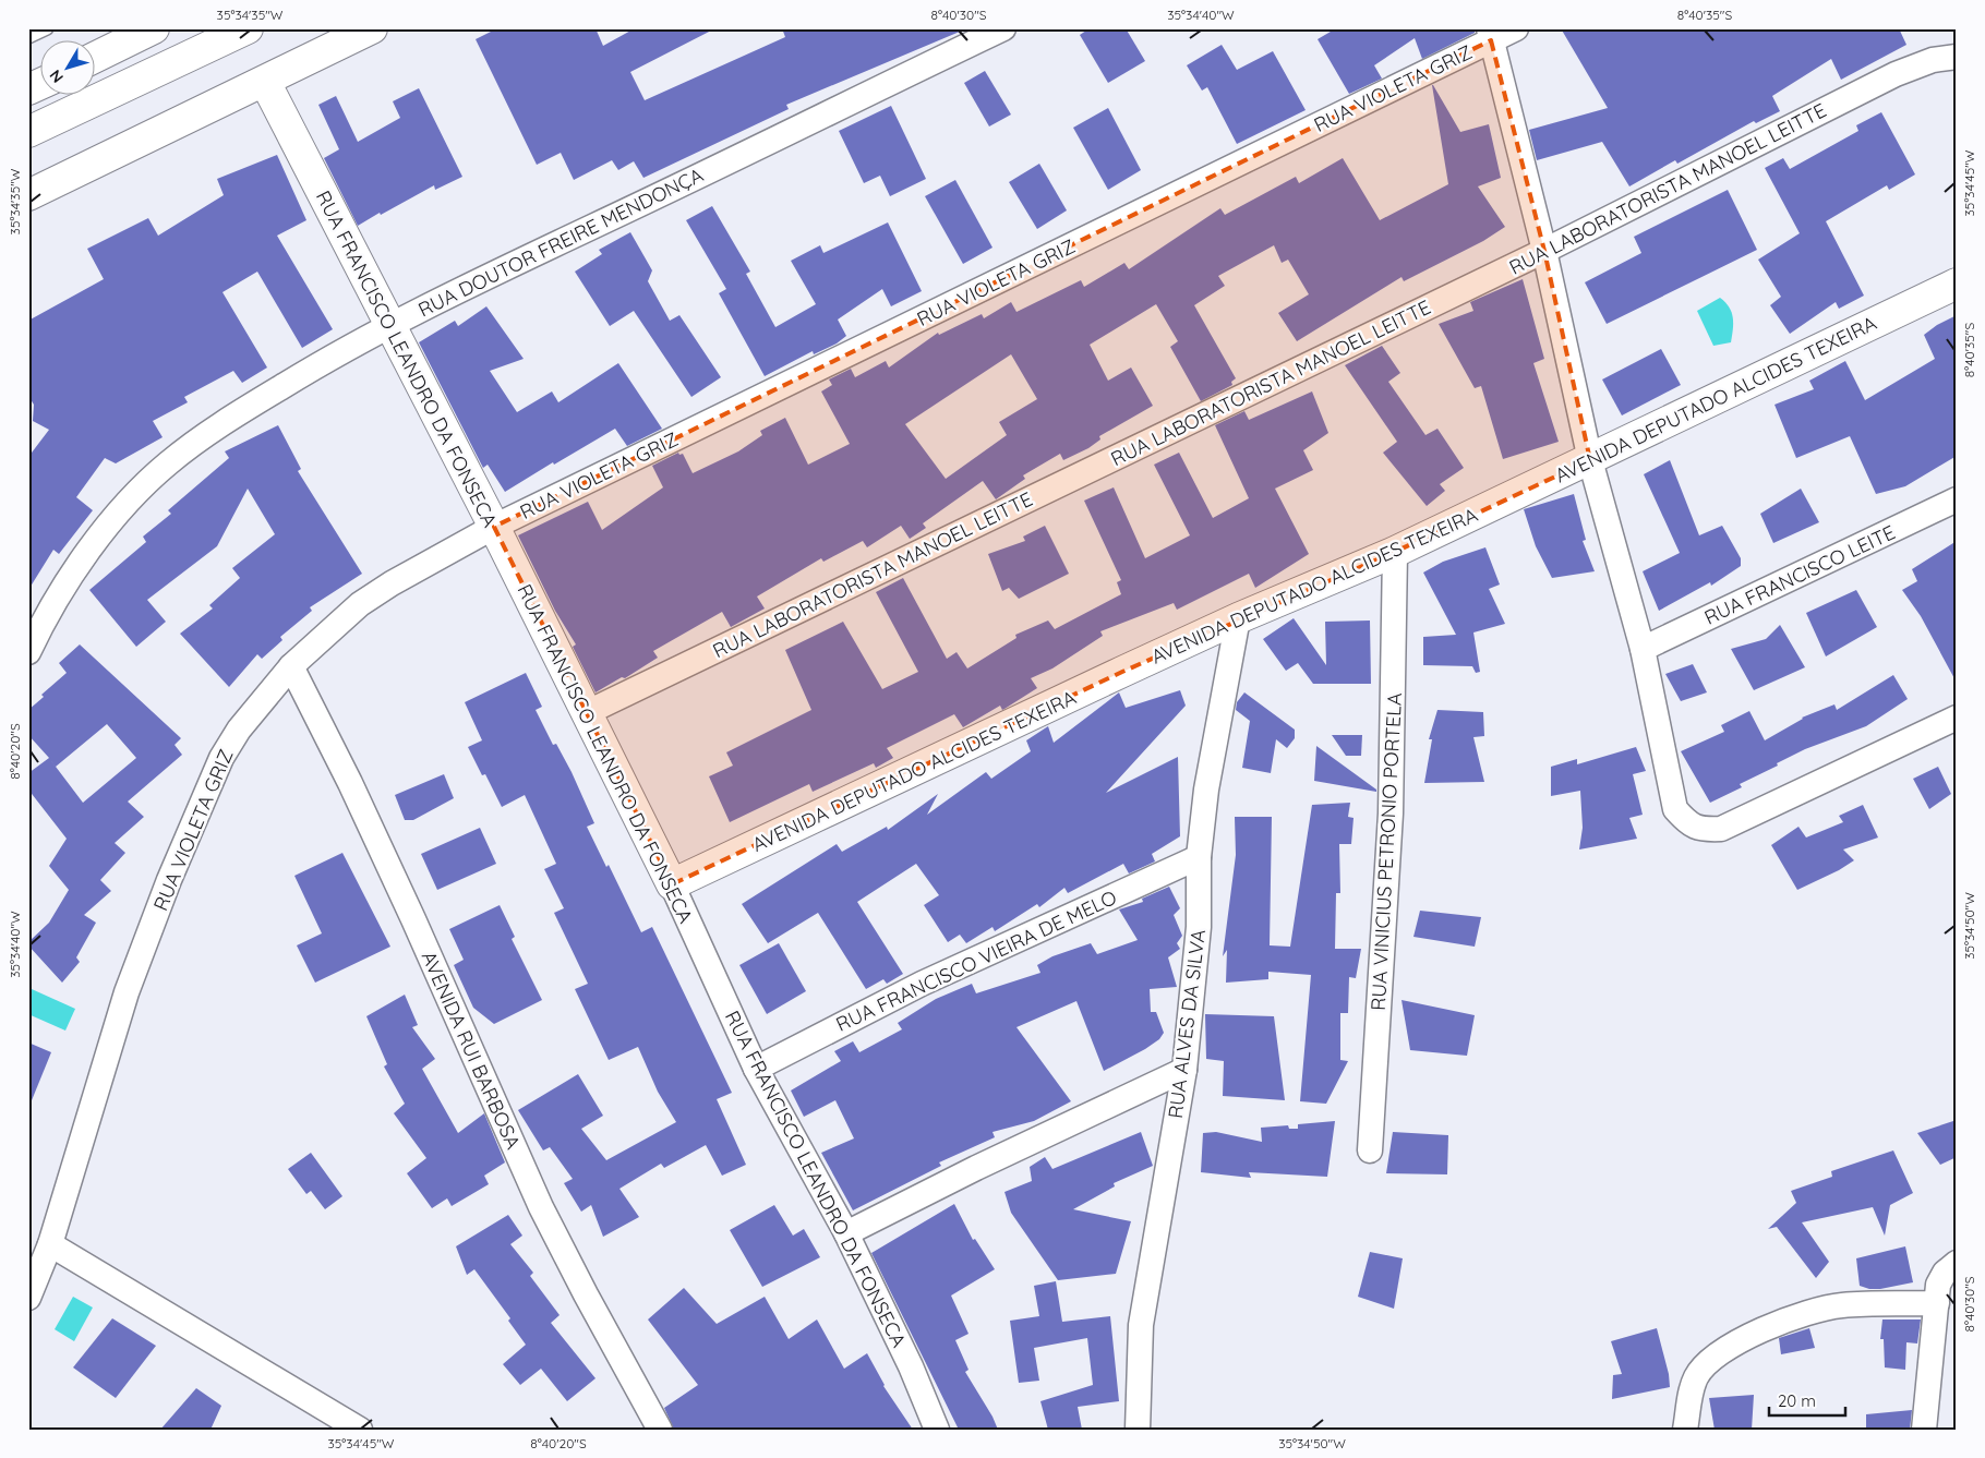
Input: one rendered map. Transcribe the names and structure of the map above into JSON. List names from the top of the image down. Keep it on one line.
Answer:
{"streets":{"main road":["RUA FRANCISCO LEANDRO DA FONSECA","AVENIDA DEPUTADO ALCIDES TEXEIRA"],"street":["RUA VIOLETA GRIZ","RUA LABORATORISTA MANOEL LEITTE","RUA DOUTOR FREIRE MENDONÇA","RUA FRANCISCO LEITE","RUA VINICIUS PETRONIO PORTELA","RUA FRANCISCO VIEIRA DE MELO","RUA ALVES DA SILVA","AVENIDA RUI BARBOSA"]},"crossings":[["RUA VIOLETA GRIZ","RUA FRANCISCO LEANDRO DA FONSECA"],["RUA VIOLETA GRIZ","AVENIDA RUI BARBOSA"],["RUA LABORATORISTA MANOEL LEITTE","RUA FRANCISCO LEANDRO DA FONSECA"],["RUA DOUTOR FREIRE MENDONÇA","RUA FRANCISCO LEANDRO DA FONSECA"],["RUA FRANCISCO LEANDRO DA FONSECA","AVENIDA DEPUTADO ALCIDES TEXEIRA"],["RUA FRANCISCO LEANDRO DA FONSECA","RUA FRANCISCO VIEIRA DE MELO"],["AVENIDA DEPUTADO ALCIDES TEXEIRA","RUA VINICIUS PETRONIO PORTELA"],["AVENIDA DEPUTADO ALCIDES TEXEIRA","RUA ALVES DA SILVA"],["RUA FRANCISCO VIEIRA DE MELO","RUA ALVES DA SILVA"]],"scale_bar":"20 m","north":"bottom left","coordinates":["35°34'35\"W","8°40'30\"S","35°34'40\"W","8°40'35\"S","35°34'45\"W","8°40'20\"S","35°34'50\"W"]}
